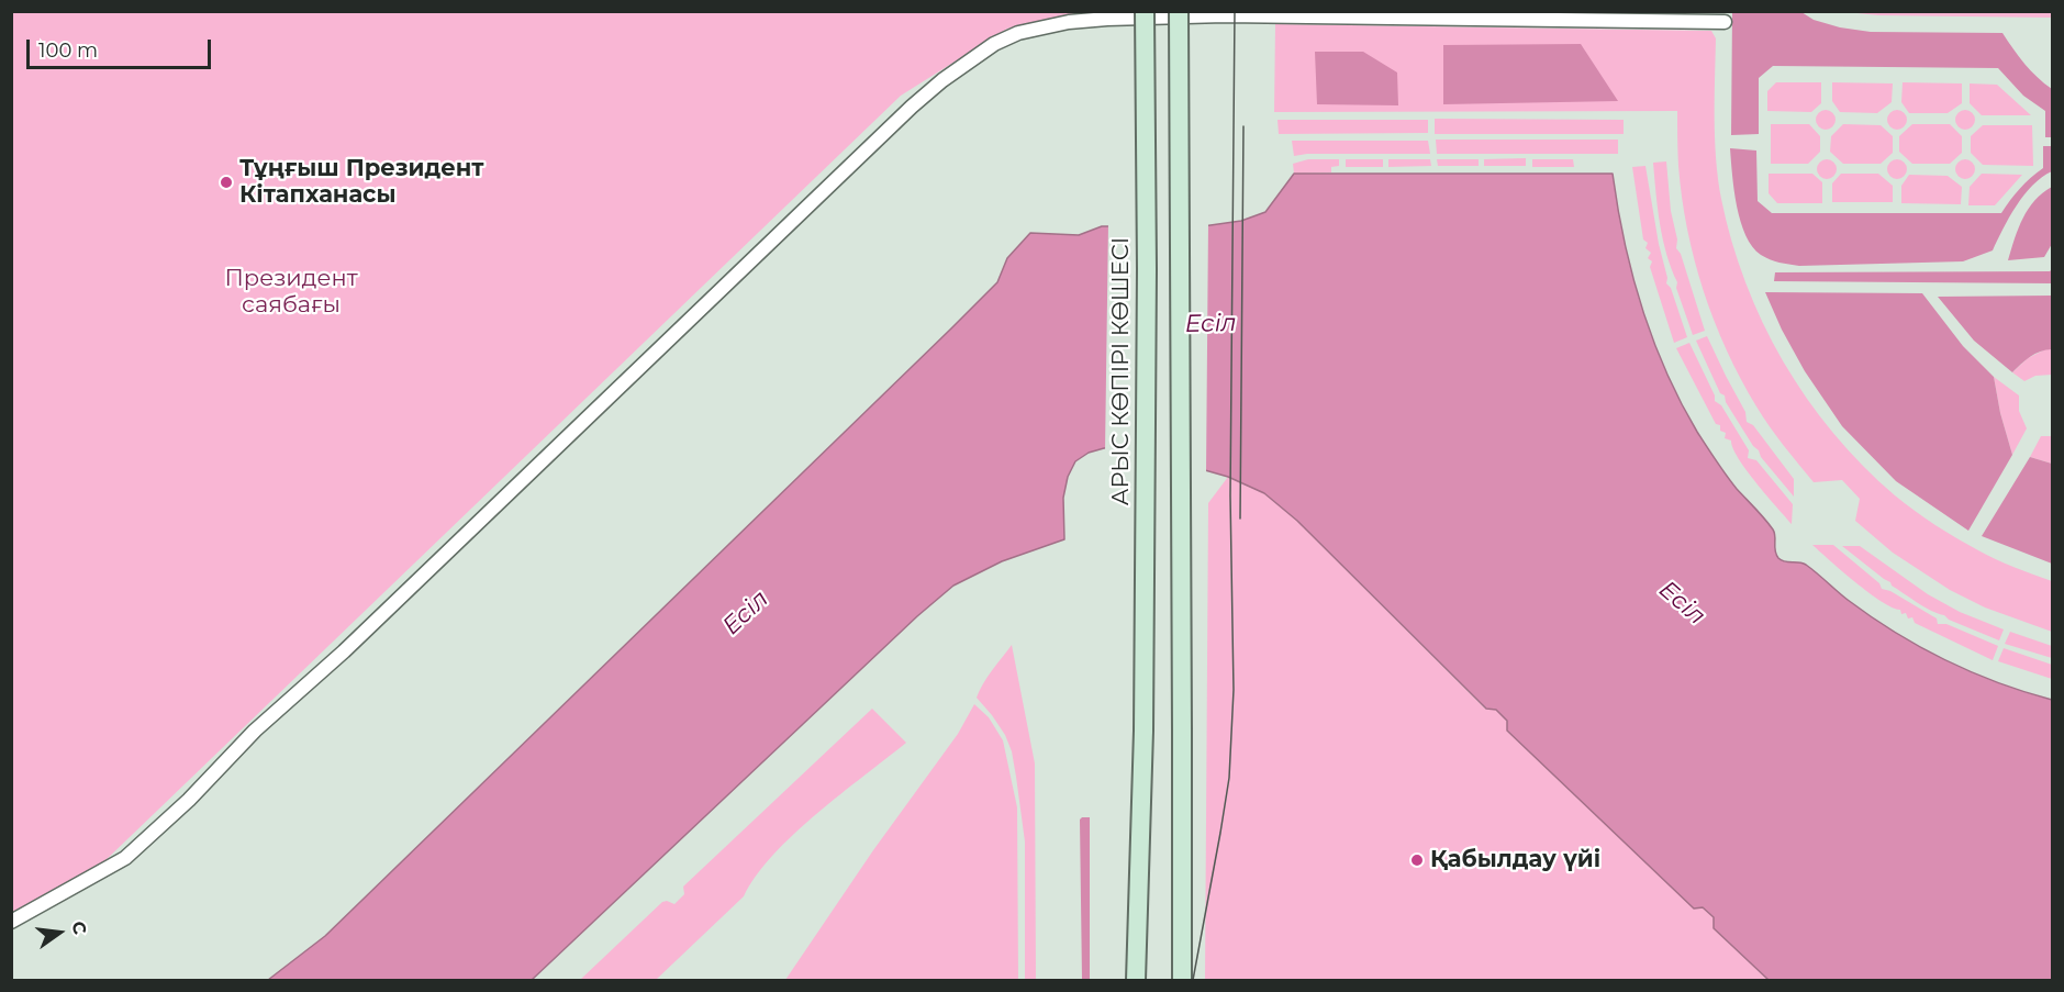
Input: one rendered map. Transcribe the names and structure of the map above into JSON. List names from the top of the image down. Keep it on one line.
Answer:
{"streets":{"main road":["АРЫС КӨПІРІ КӨШЕСІ"]},"water":["Есіл"],"parks":["Президент саябағы"],"places":["Тұңғыш Президент Кітапханасы","Қабылдау үйі"],"scale_bar":"100 m","north":"right"}
